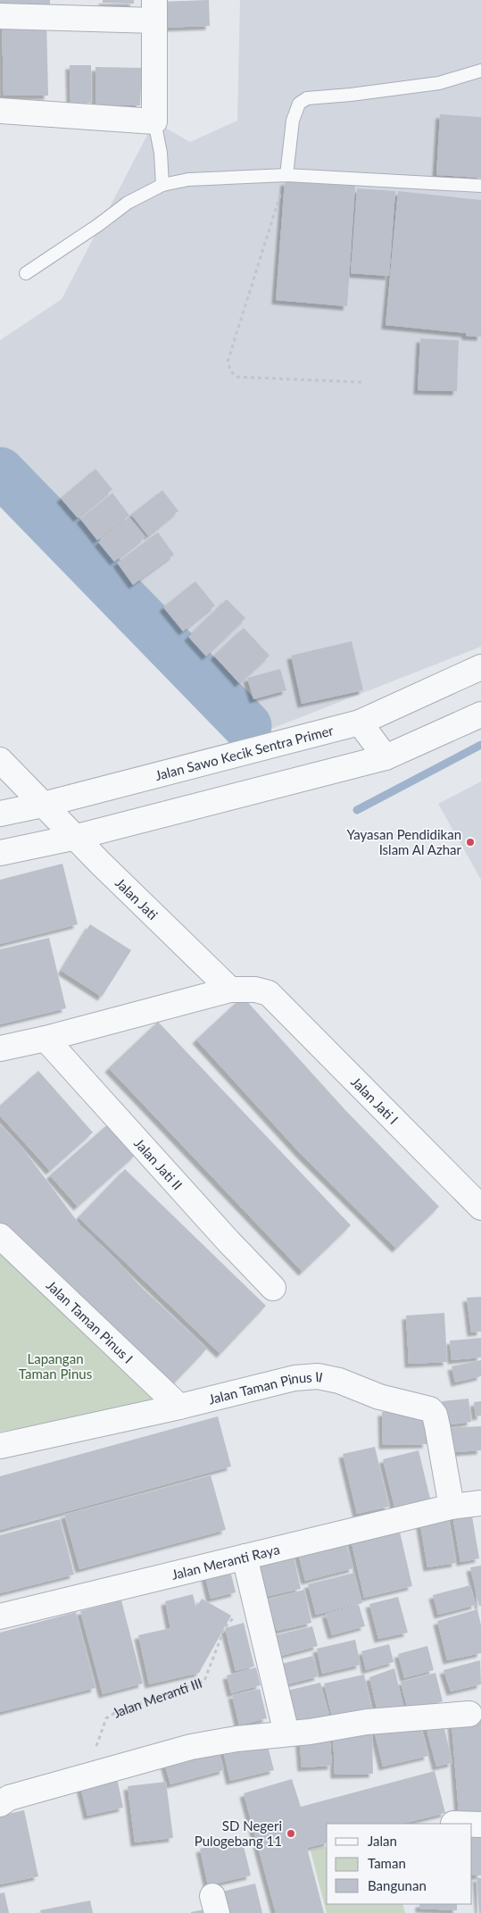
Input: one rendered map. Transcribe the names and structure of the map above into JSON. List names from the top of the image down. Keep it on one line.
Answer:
{"streets":{"street":["Jalan Sawo Kecik Sentra Primer","Jalan Jati","Jalan Jati I","Jalan Jati II","Jalan Taman Pinus I","Jalan Taman Pinus II","Jalan Meranti Raya"],"path":["Jalan Meranti III"]},"crossings":[["Jalan Sawo Kecik Sentra Primer","Jalan Jati"],["Jalan Jati","Jalan Jati I"],["Jalan Taman Pinus I","Jalan Taman Pinus II"],["Jalan Taman Pinus II","Jalan Meranti Raya"]],"parks":["Lapangan Taman Pinus"],"places":["Yayasan Pendidikan Islam Al Azhar","SD Negeri Pulogebang 11"],"legend":["Jalan","Taman","Bangunan"]}
